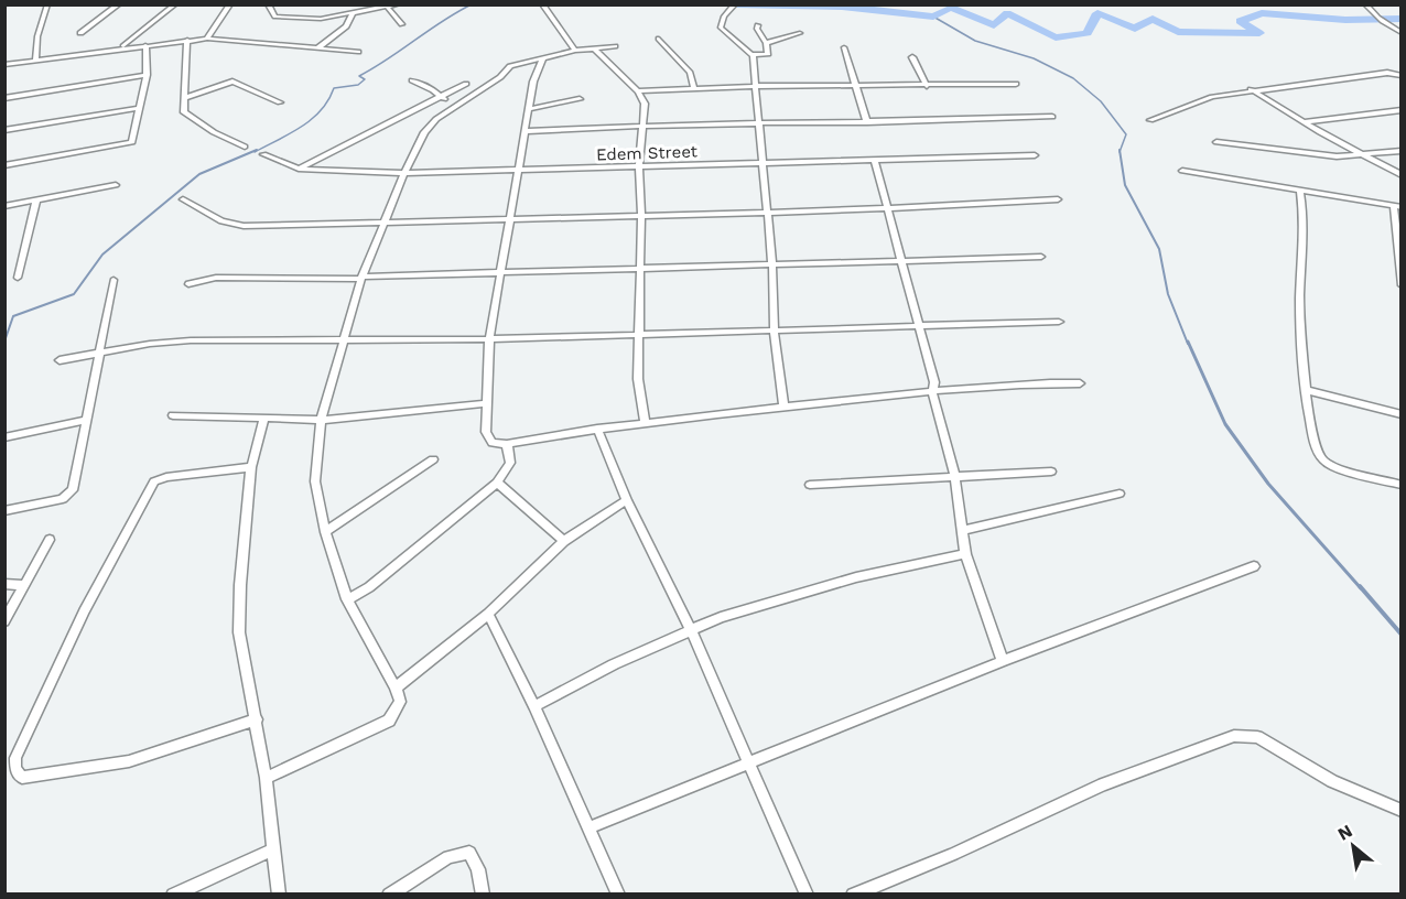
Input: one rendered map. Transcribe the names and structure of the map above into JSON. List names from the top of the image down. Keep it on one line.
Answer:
{"streets":{"street":["Edem Street"]},"north":"top left"}
